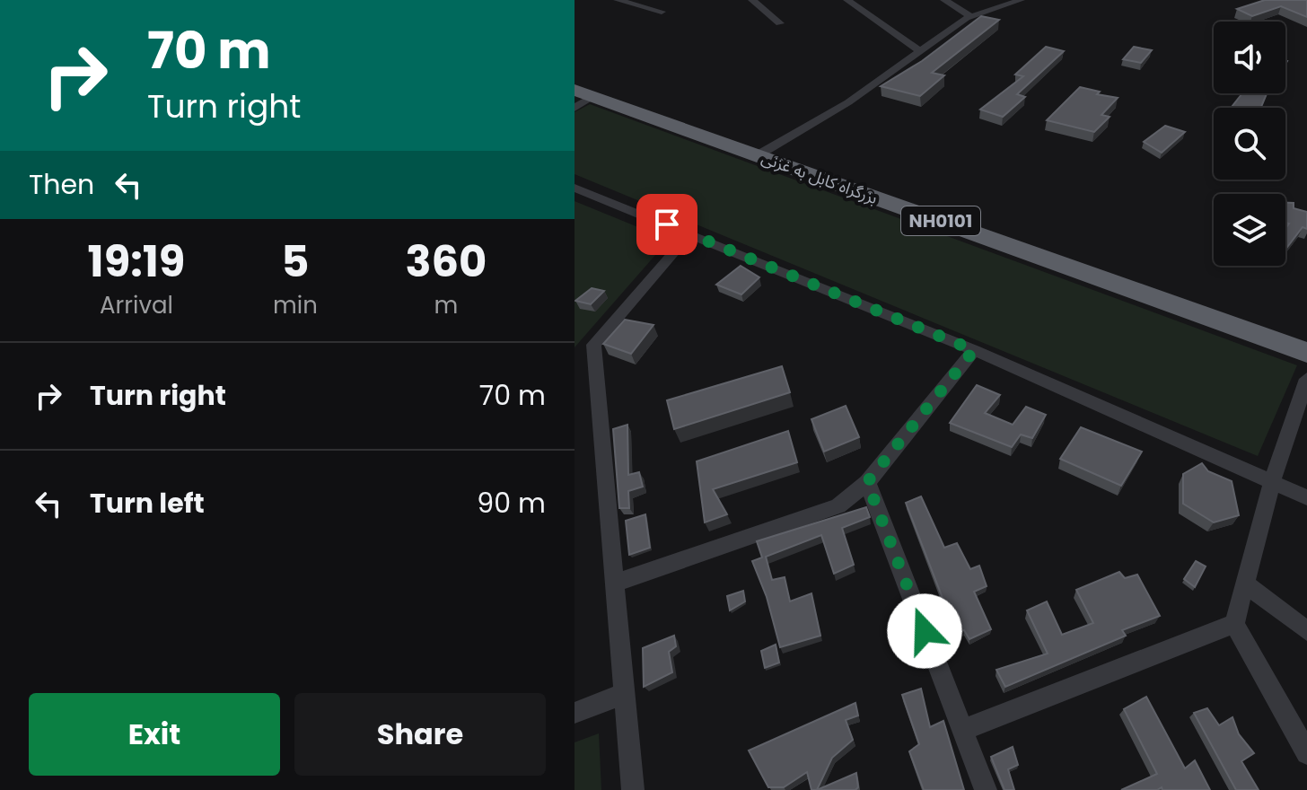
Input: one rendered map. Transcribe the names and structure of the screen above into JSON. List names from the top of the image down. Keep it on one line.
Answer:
{"streets":{"highway":["بزرگراه کابل به غزنی","NH0101"]},"page":{"turn":["70 m","Turn right"],"then":"Then","eta":["19:19","Arrival","5","min","360","m"],"list":[{"name":"Turn right","value":"70 m"},{"name":"Turn left","value":"90 m"}],"buttons":["Exit","Share"]}}
